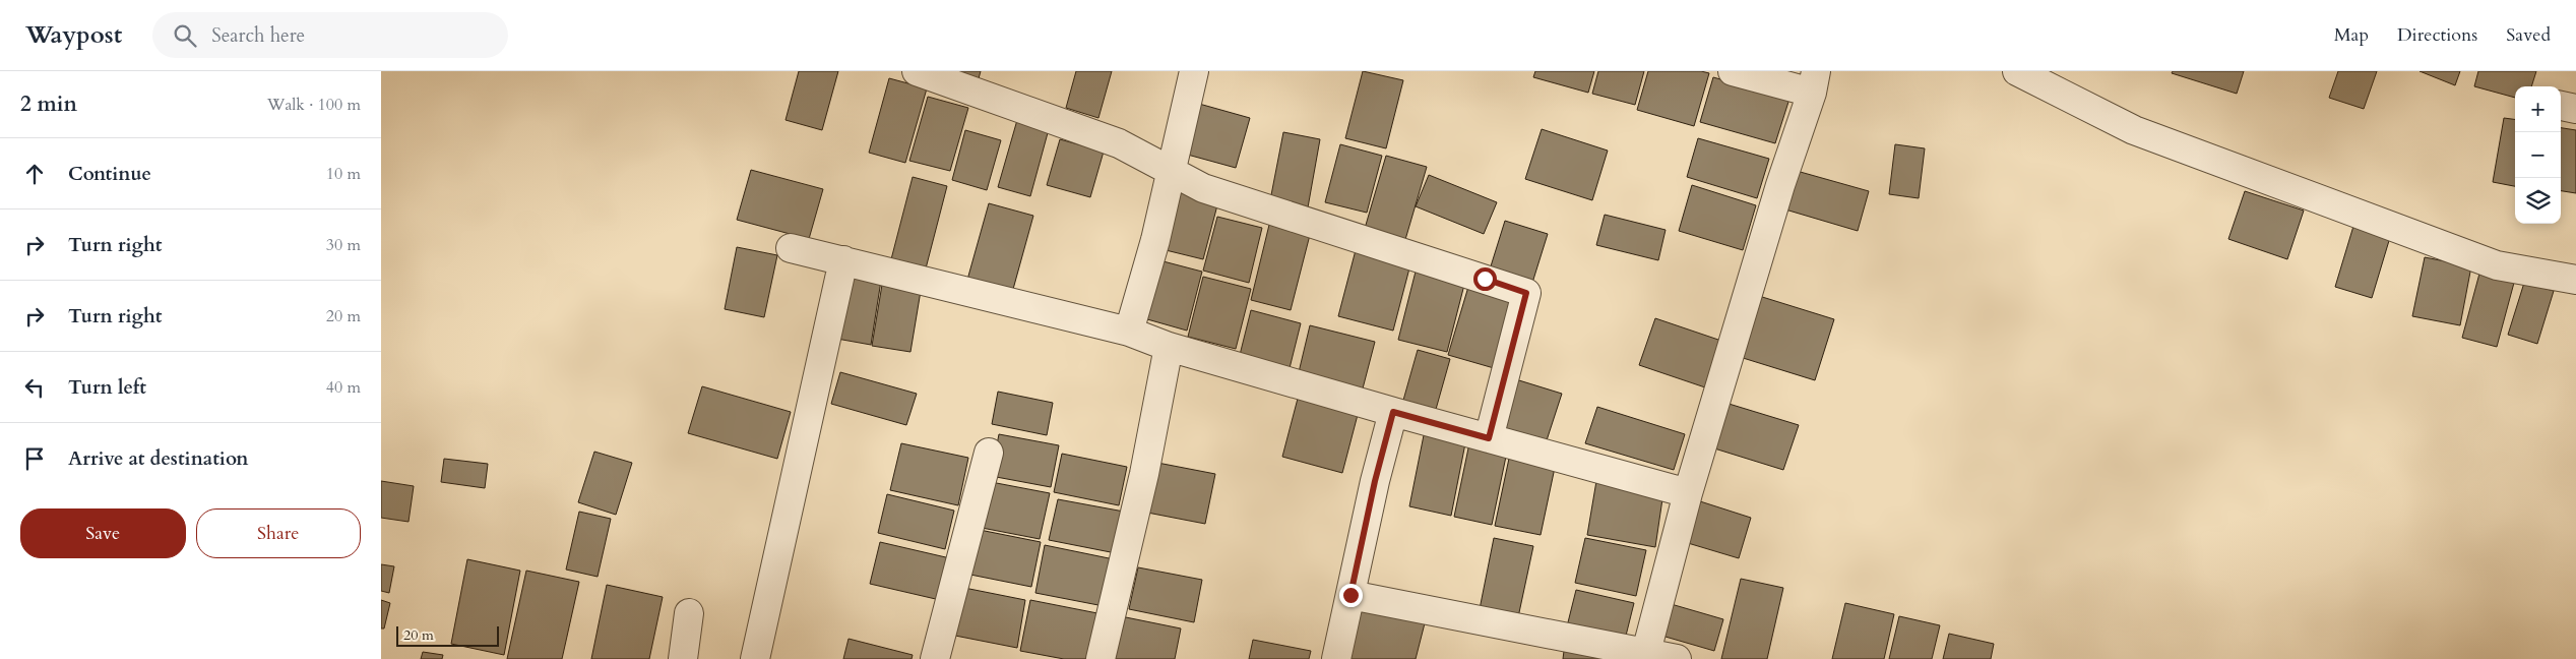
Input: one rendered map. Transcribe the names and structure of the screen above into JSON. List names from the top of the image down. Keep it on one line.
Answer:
{"scale_bar":"20 m","page":{"header":"Waypost","search":"Search here","nav":["Map","Directions","Saved"],"heading":["2 min","Walk · 100 m"],"map_buttons":["+","−"],"list":[["Continue","10 m"],["Turn right","30 m"],["Turn right","20 m"],["Turn left","40 m"],"Arrive at destination"],"buttons":["Save","Share"],"scale":"20 m"}}
